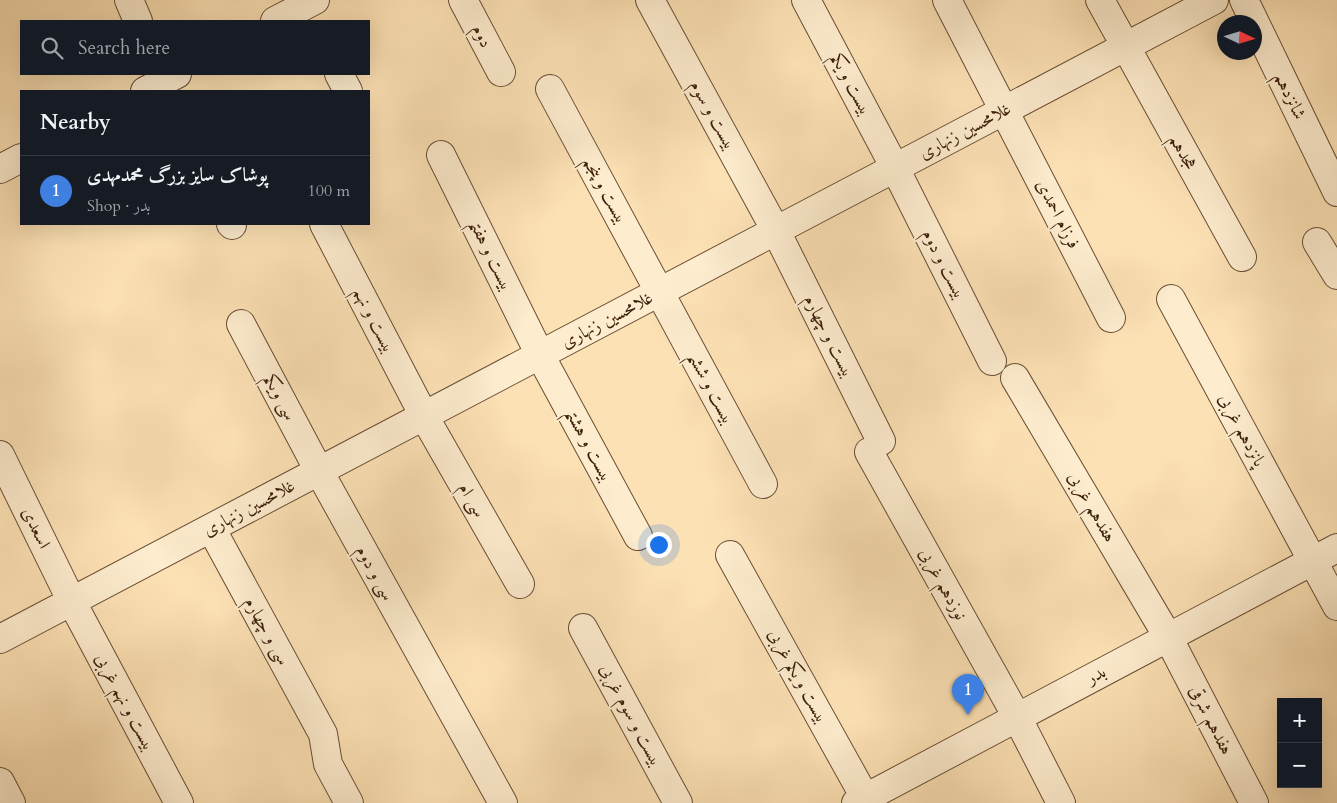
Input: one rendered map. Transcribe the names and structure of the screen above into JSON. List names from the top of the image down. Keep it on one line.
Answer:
{"streets":{"street":["دوم","بیست و یکم","شانزدهم","بیست و سوم","غلامحسین زنهاری","هجدهم","بیست و پنجم","فرزام احمدی","بیست و هفتم","بیست و دوم","بیست و نهم","بیست و چهارم","بیست و ششم","سی ویکم","پانزدهم غربی","بیست و هشتم","سی ام","هفدهم غربی","اسعدی","سی و دوم","نوزدهم غربی","سی و چهارم","بدر","بیست و یکم غربی","بیست و نهم غربی","بیست و سوم غربی","هفدهم شرقی"]},"crossings":[["بیست و یکم","غلامحسین زنهاری"],["بیست و یکم","بیست و دوم"],["بیست و سوم","غلامحسین زنهاری"],["بیست و سوم","بیست و چهارم"],["غلامحسین زنهاری","هجدهم"],["غلامحسین زنهاری","بیست و پنجم"],["غلامحسین زنهاری","فرزام احمدی"],["غلامحسین زنهاری","بیست و هفتم"],["غلامحسین زنهاری","بیست و دوم"],["غلامحسین زنهاری","بیست و نهم"],["غلامحسین زنهاری","بیست و چهارم"],["غلامحسین زنهاری","بیست و ششم"],["غلامحسین زنهاری","سی ویکم"],["غلامحسین زنهاری","بیست و هشتم"],["غلامحسین زنهاری","سی ام"],["غلامحسین زنهاری","اسعدی"],["غلامحسین زنهاری","سی و دوم"],["غلامحسین زنهاری","سی و چهارم"],["غلامحسین زنهاری","بیست و نهم غربی"],["بیست و پنجم","بیست و ششم"],["بیست و هفتم","بیست و هشتم"],["بیست و نهم","سی ام"],["بیست و چهارم","نوزدهم غربی"],["سی ویکم","سی و دوم"],["پانزدهم غربی","بدر"],["هفدهم غربی","بدر"],["هفدهم غربی","هفدهم شرقی"],["اسعدی","بیست و نهم غربی"],["نوزدهم غربی","بدر"],["بدر","بیست و یکم غربی"],["بدر","هفدهم شرقی"]],"north":"right","page":{"search":"Search here","heading":"Nearby","list":[{"mark":"1","name":"پوشاک سایز بزرگ محمدمهدی","note":"Shop · بدر","value":"100 m"}],"pins":"1","map_buttons":["+","−"]}}
